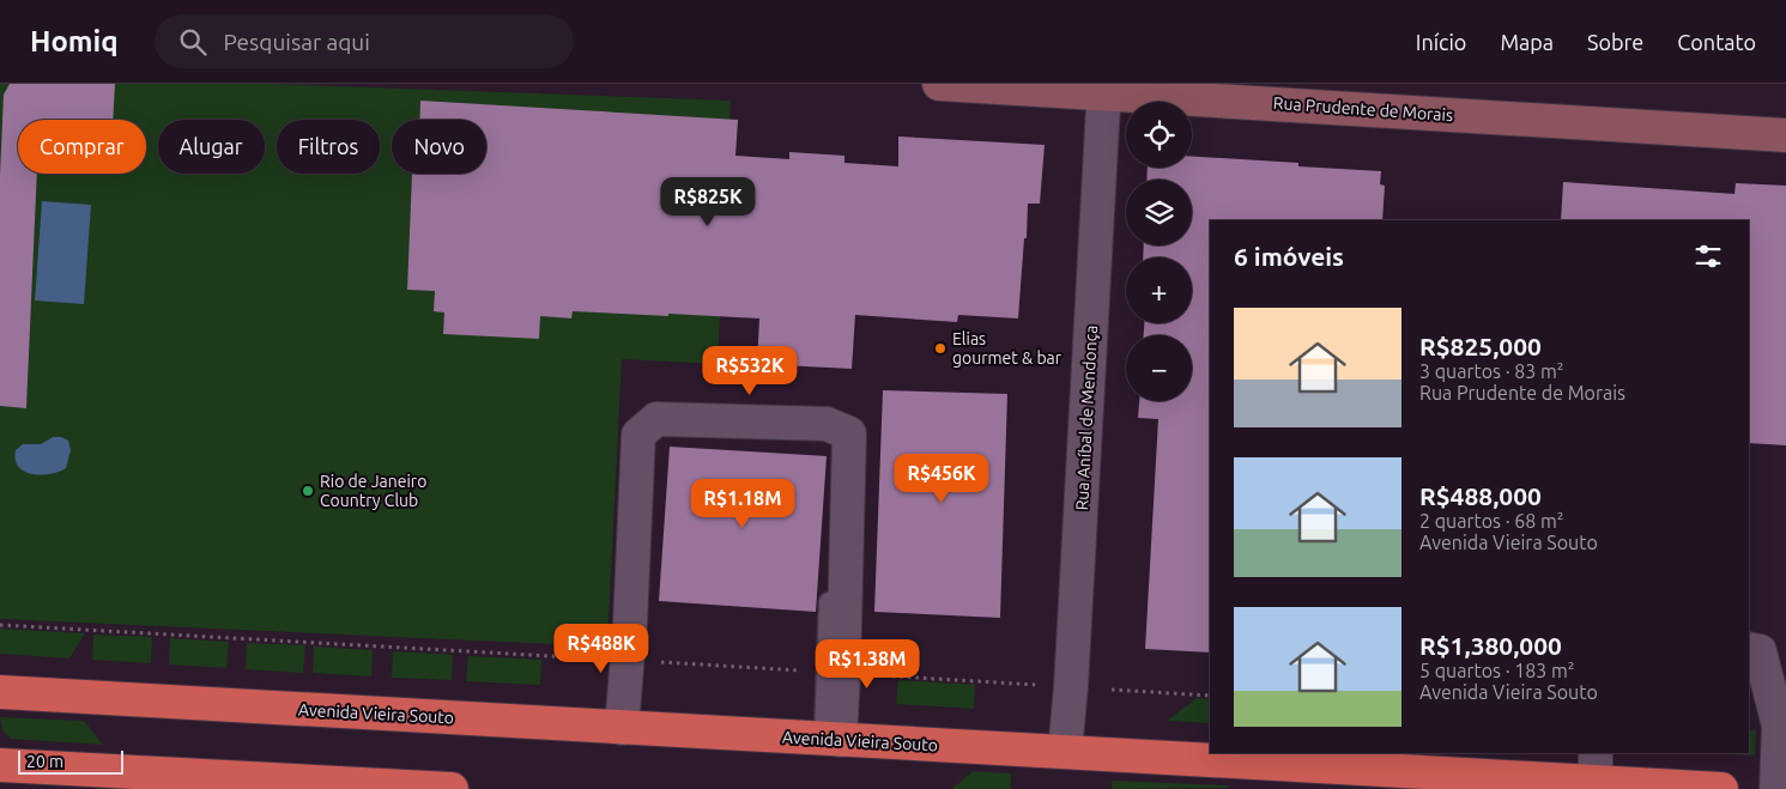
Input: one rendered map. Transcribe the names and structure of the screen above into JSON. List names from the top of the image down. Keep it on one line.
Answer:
{"streets":{"highway":["Avenida Vieira Souto"],"main road":["Rua Prudente de Morais"],"street":["Rua Aníbal de Mendonça"]},"crossings":[["Rua Prudente de Morais","Rua Aníbal de Mendonça"],["Rua Aníbal de Mendonça","Avenida Vieira Souto"]],"places":["Elias gourmet & bar","Rio de Janeiro Country Club"],"scale_bar":"20 m","page":{"header":"Homiq","search":"Pesquisar aqui","nav":["Início","Mapa","Sobre","Contato"],"map_buttons":["+","−"],"chip":["Comprar","Alugar","Filtros","Novo"],"price":["R$825K","R$532K","R$456K","R$1.18M","R$488K","R$1.38M"],"heading":"6 imóveis","list":[{"name":"R$825,000","note":"3 quartos · 83 m² · Rua Prudente de Morais"},{"name":"R$488,000","note":"2 quartos · 68 m² · Avenida Vieira Souto"},{"name":"R$1,380,000","note":"5 quartos · 183 m² · Avenida Vieira Souto"}],"scale":"20 m"}}
